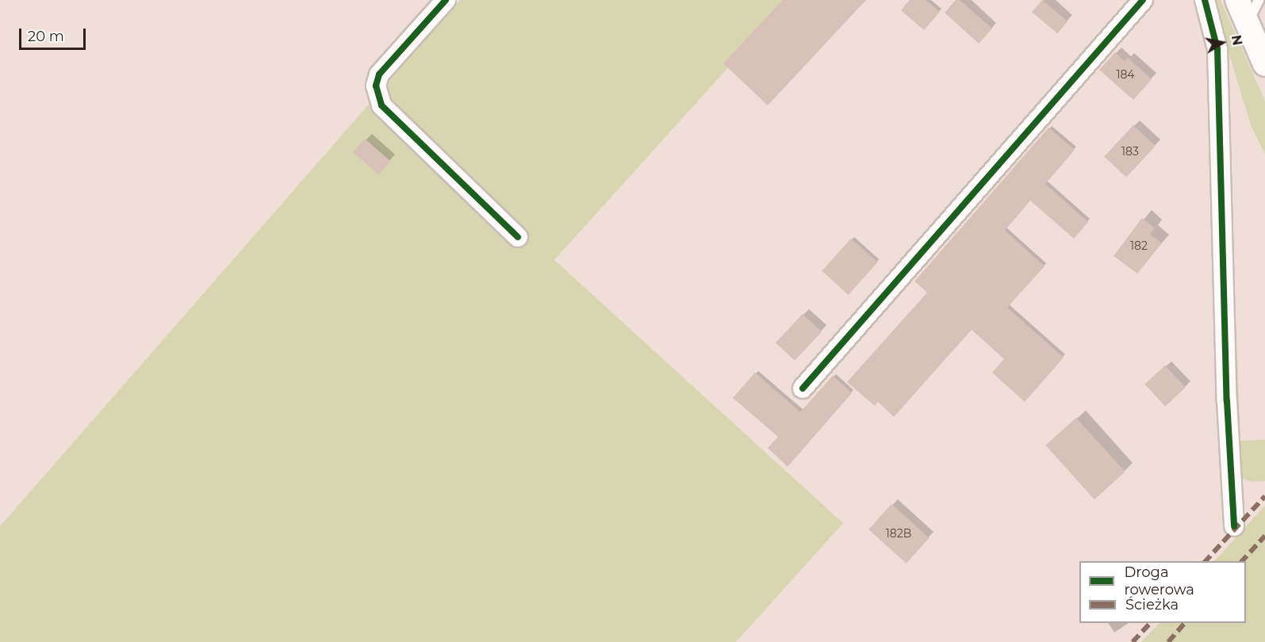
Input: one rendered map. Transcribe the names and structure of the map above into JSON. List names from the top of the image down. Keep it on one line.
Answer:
{"house_numbers":["184","183","182","182B"],"legend":["Droga rowerowa","Ścieżka"],"scale_bar":"20 m","north":"right"}
